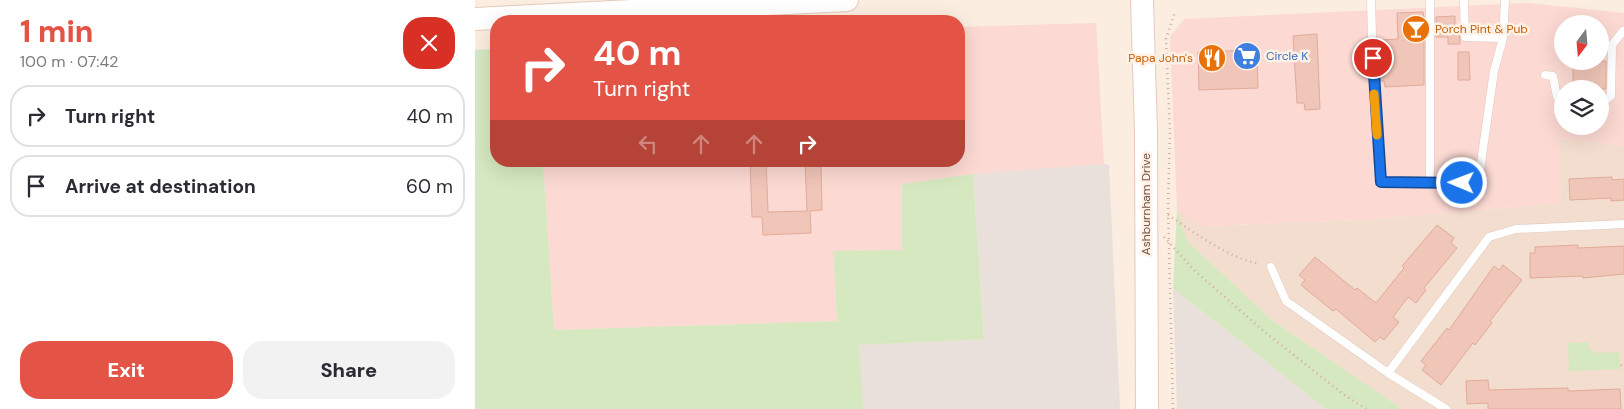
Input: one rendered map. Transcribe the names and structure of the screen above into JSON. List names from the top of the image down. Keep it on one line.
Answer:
{"streets":{"main road":["Ashburnham Drive"]},"places":{"bar":["Porch Pint & Pub"],"supermarket":["Circle K"],"restaurant":["Papa John's"]},"north":"bottom","page":{"heading":["1 min","100 m · 07:42"],"turn":["40 m","Turn right"],"list":[{"name":"Turn right","value":"40 m"},{"name":"Arrive at destination","value":"60 m"}],"buttons":["Exit","Share"]}}
